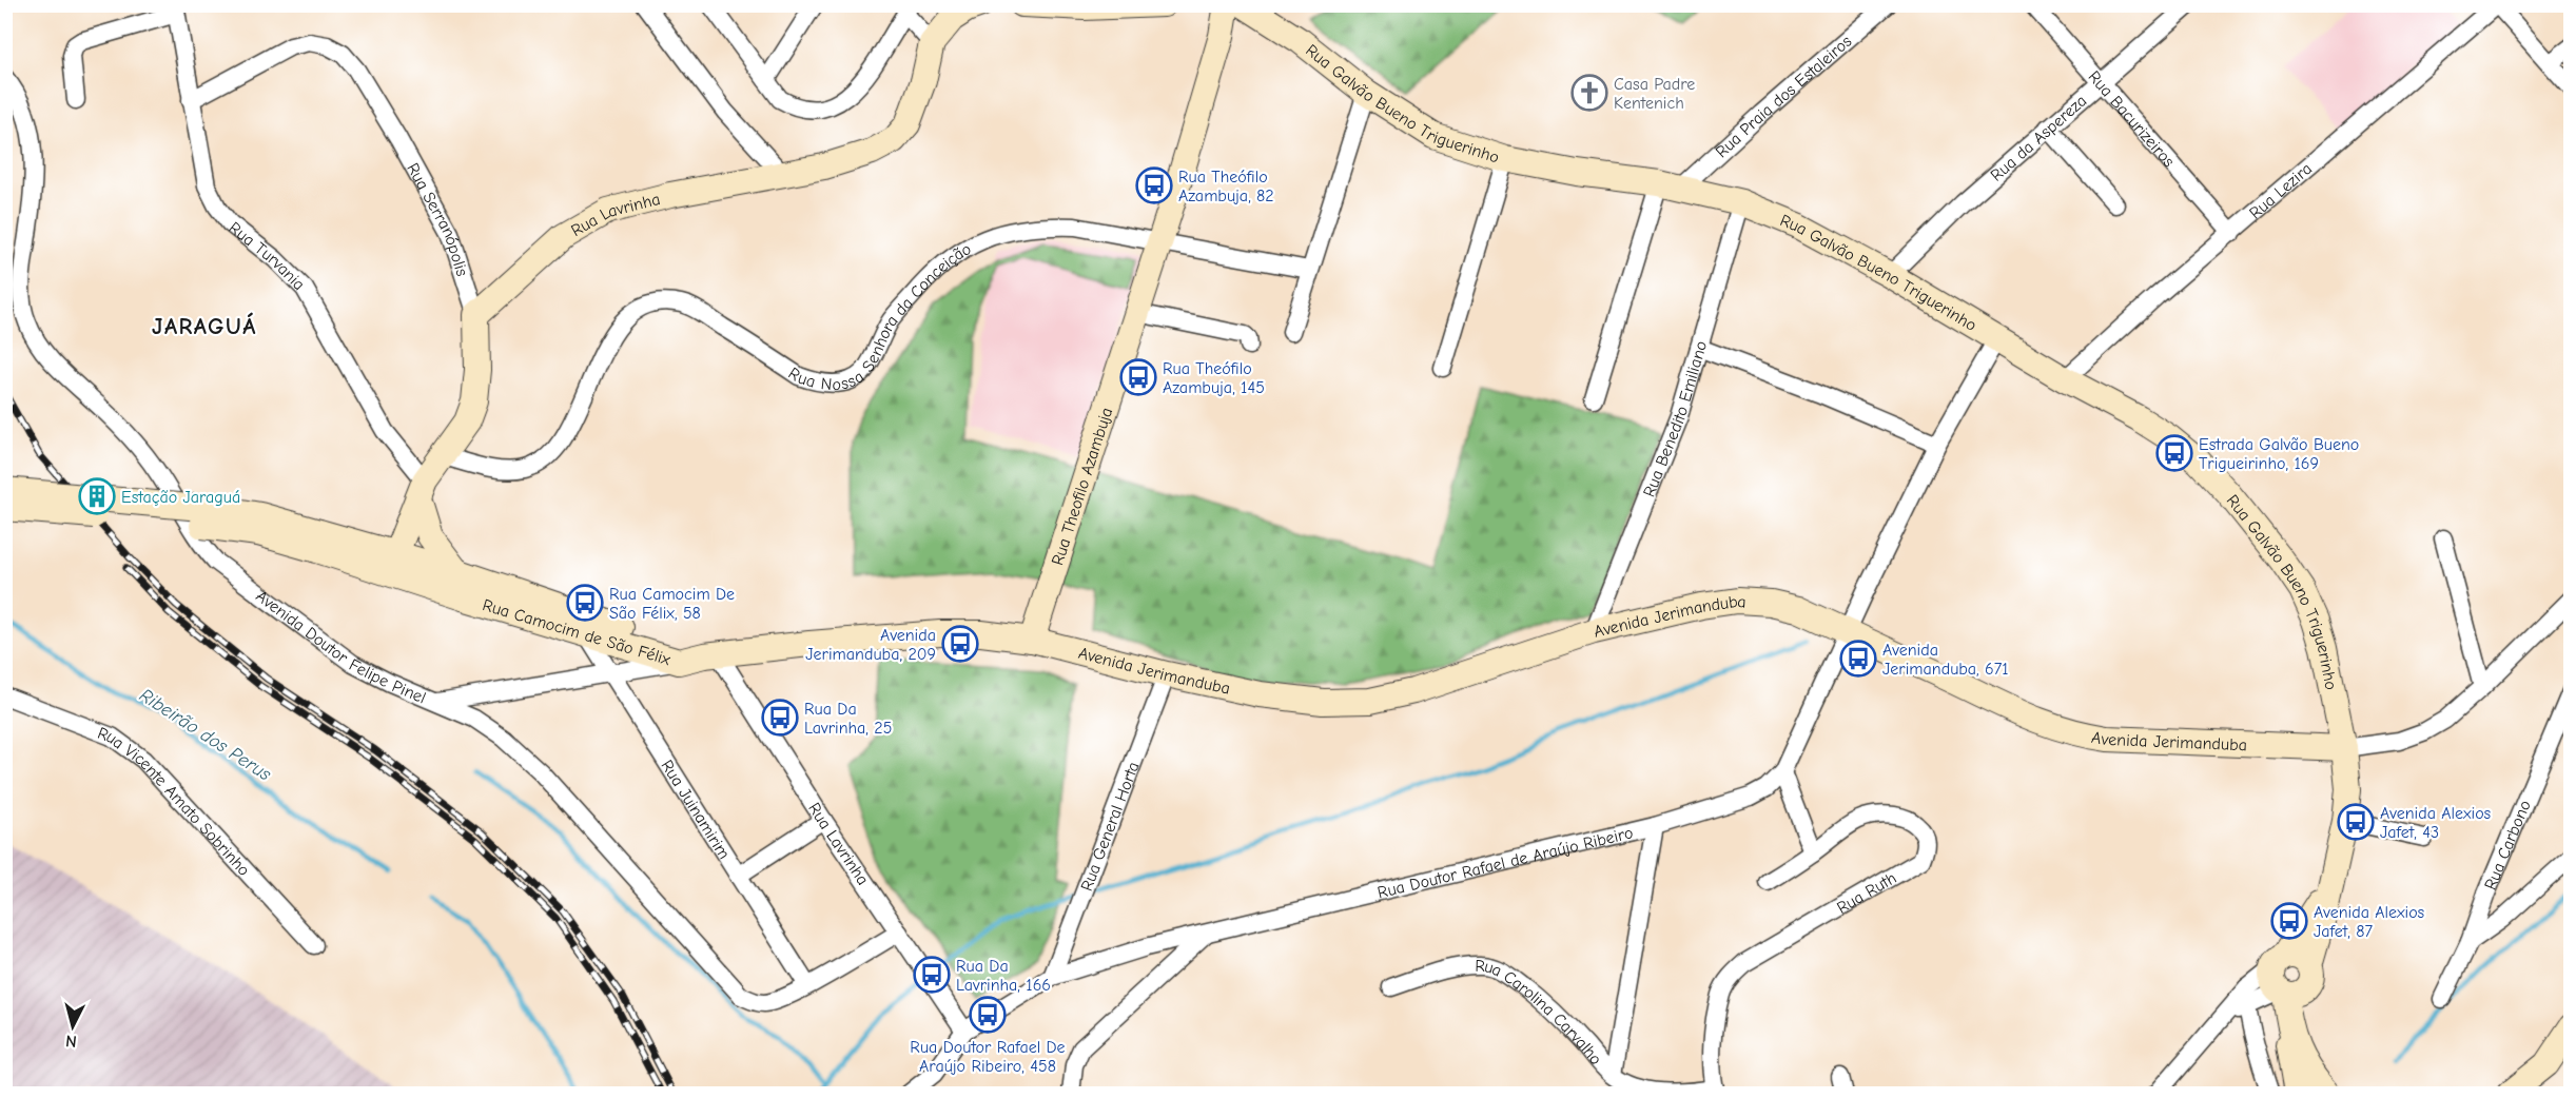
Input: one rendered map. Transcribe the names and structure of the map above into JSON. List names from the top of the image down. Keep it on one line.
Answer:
{"streets":{"main road":["Rua Galvão Bueno Triguerinho","Rua Lavrinha","Rua Serranópolis","Rua Theofilo Azambuja","Avenida Jerimanduba","Rua Camocim de São Félix"],"street":["Rua Praia dos Estaleiros","Rua Bacurizeiros","Rua da Aspereza","Rua Lezira","Rua Turvania","Rua Nossa Senhora da Conceição","Rua Benedito Emiliano","Avenida Doutor Felipe Pinel","Rua Vicente Amato Sobrinho","Rua Juinamirim","Rua General Horta","Rua Carbono","Rua Doutor Rafael de Araújo Ribeiro","Rua Ruth","Rua Carolina Carvalho"]},"crossings":[["Rua Praia dos Estaleiros","Rua Galvão Bueno Triguerinho"],["Rua Galvão Bueno Triguerinho","Rua da Aspereza"],["Rua Galvão Bueno Triguerinho","Rua Lezira"],["Rua Galvão Bueno Triguerinho","Rua Benedito Emiliano"],["Rua Galvão Bueno Triguerinho","Avenida Jerimanduba"],["Rua Galvão Bueno Triguerinho","Rua Doutor Rafael de Araújo Ribeiro"],["Rua Bacurizeiros","Rua da Aspereza"],["Rua Bacurizeiros","Rua Lezira"],["Rua Lavrinha","Rua Serranópolis"],["Rua Lavrinha","Avenida Jerimanduba"],["Rua Lavrinha","Rua Camocim de São Félix"],["Rua Lavrinha","Avenida Doutor Felipe Pinel"],["Rua Lavrinha","Rua Doutor Rafael de Araújo Ribeiro"],["Rua Serranópolis","Rua Turvania"],["Rua Serranópolis","Rua Nossa Senhora da Conceição"],["Rua Serranópolis","Rua Camocim de São Félix"],["Rua Nossa Senhora da Conceição","Rua Theofilo Azambuja"],["Rua Benedito Emiliano","Avenida Jerimanduba"],["Rua Theofilo Azambuja","Avenida Jerimanduba"],["Avenida Jerimanduba","Rua Camocim de São Félix"],["Avenida Jerimanduba","Rua General Horta"],["Avenida Jerimanduba","Rua Doutor Rafael de Araújo Ribeiro"],["Rua Camocim de São Félix","Rua Juinamirim"],["Avenida Doutor Felipe Pinel","Rua Juinamirim"],["Rua General Horta","Rua Doutor Rafael de Araújo Ribeiro"],["Rua Ruth","Rua Carolina Carvalho"]],"districts":["JARAGUÁ"],"water":["Ribeirão dos Perus"],"places":{"church":["Casa Padre Kentenich"],"bus stop":["Rua Theófilo Azambuja, 82","Rua Theófilo Azambuja, 145","Estrada Galvão Bueno Trigueirinho, 169","Rua Camocim De São Félix, 58","Avenida Jerimanduba, 209","Avenida Jerimanduba, 671","Rua Da Lavrinha, 25","Avenida Alexios Jafet, 43","Avenida Alexios Jafet, 87","Rua Da Lavrinha, 166","Rua Doutor Rafael De Araújo Ribeiro, 458"],"building":["Estação Jaraguá"]},"north":"bottom"}
